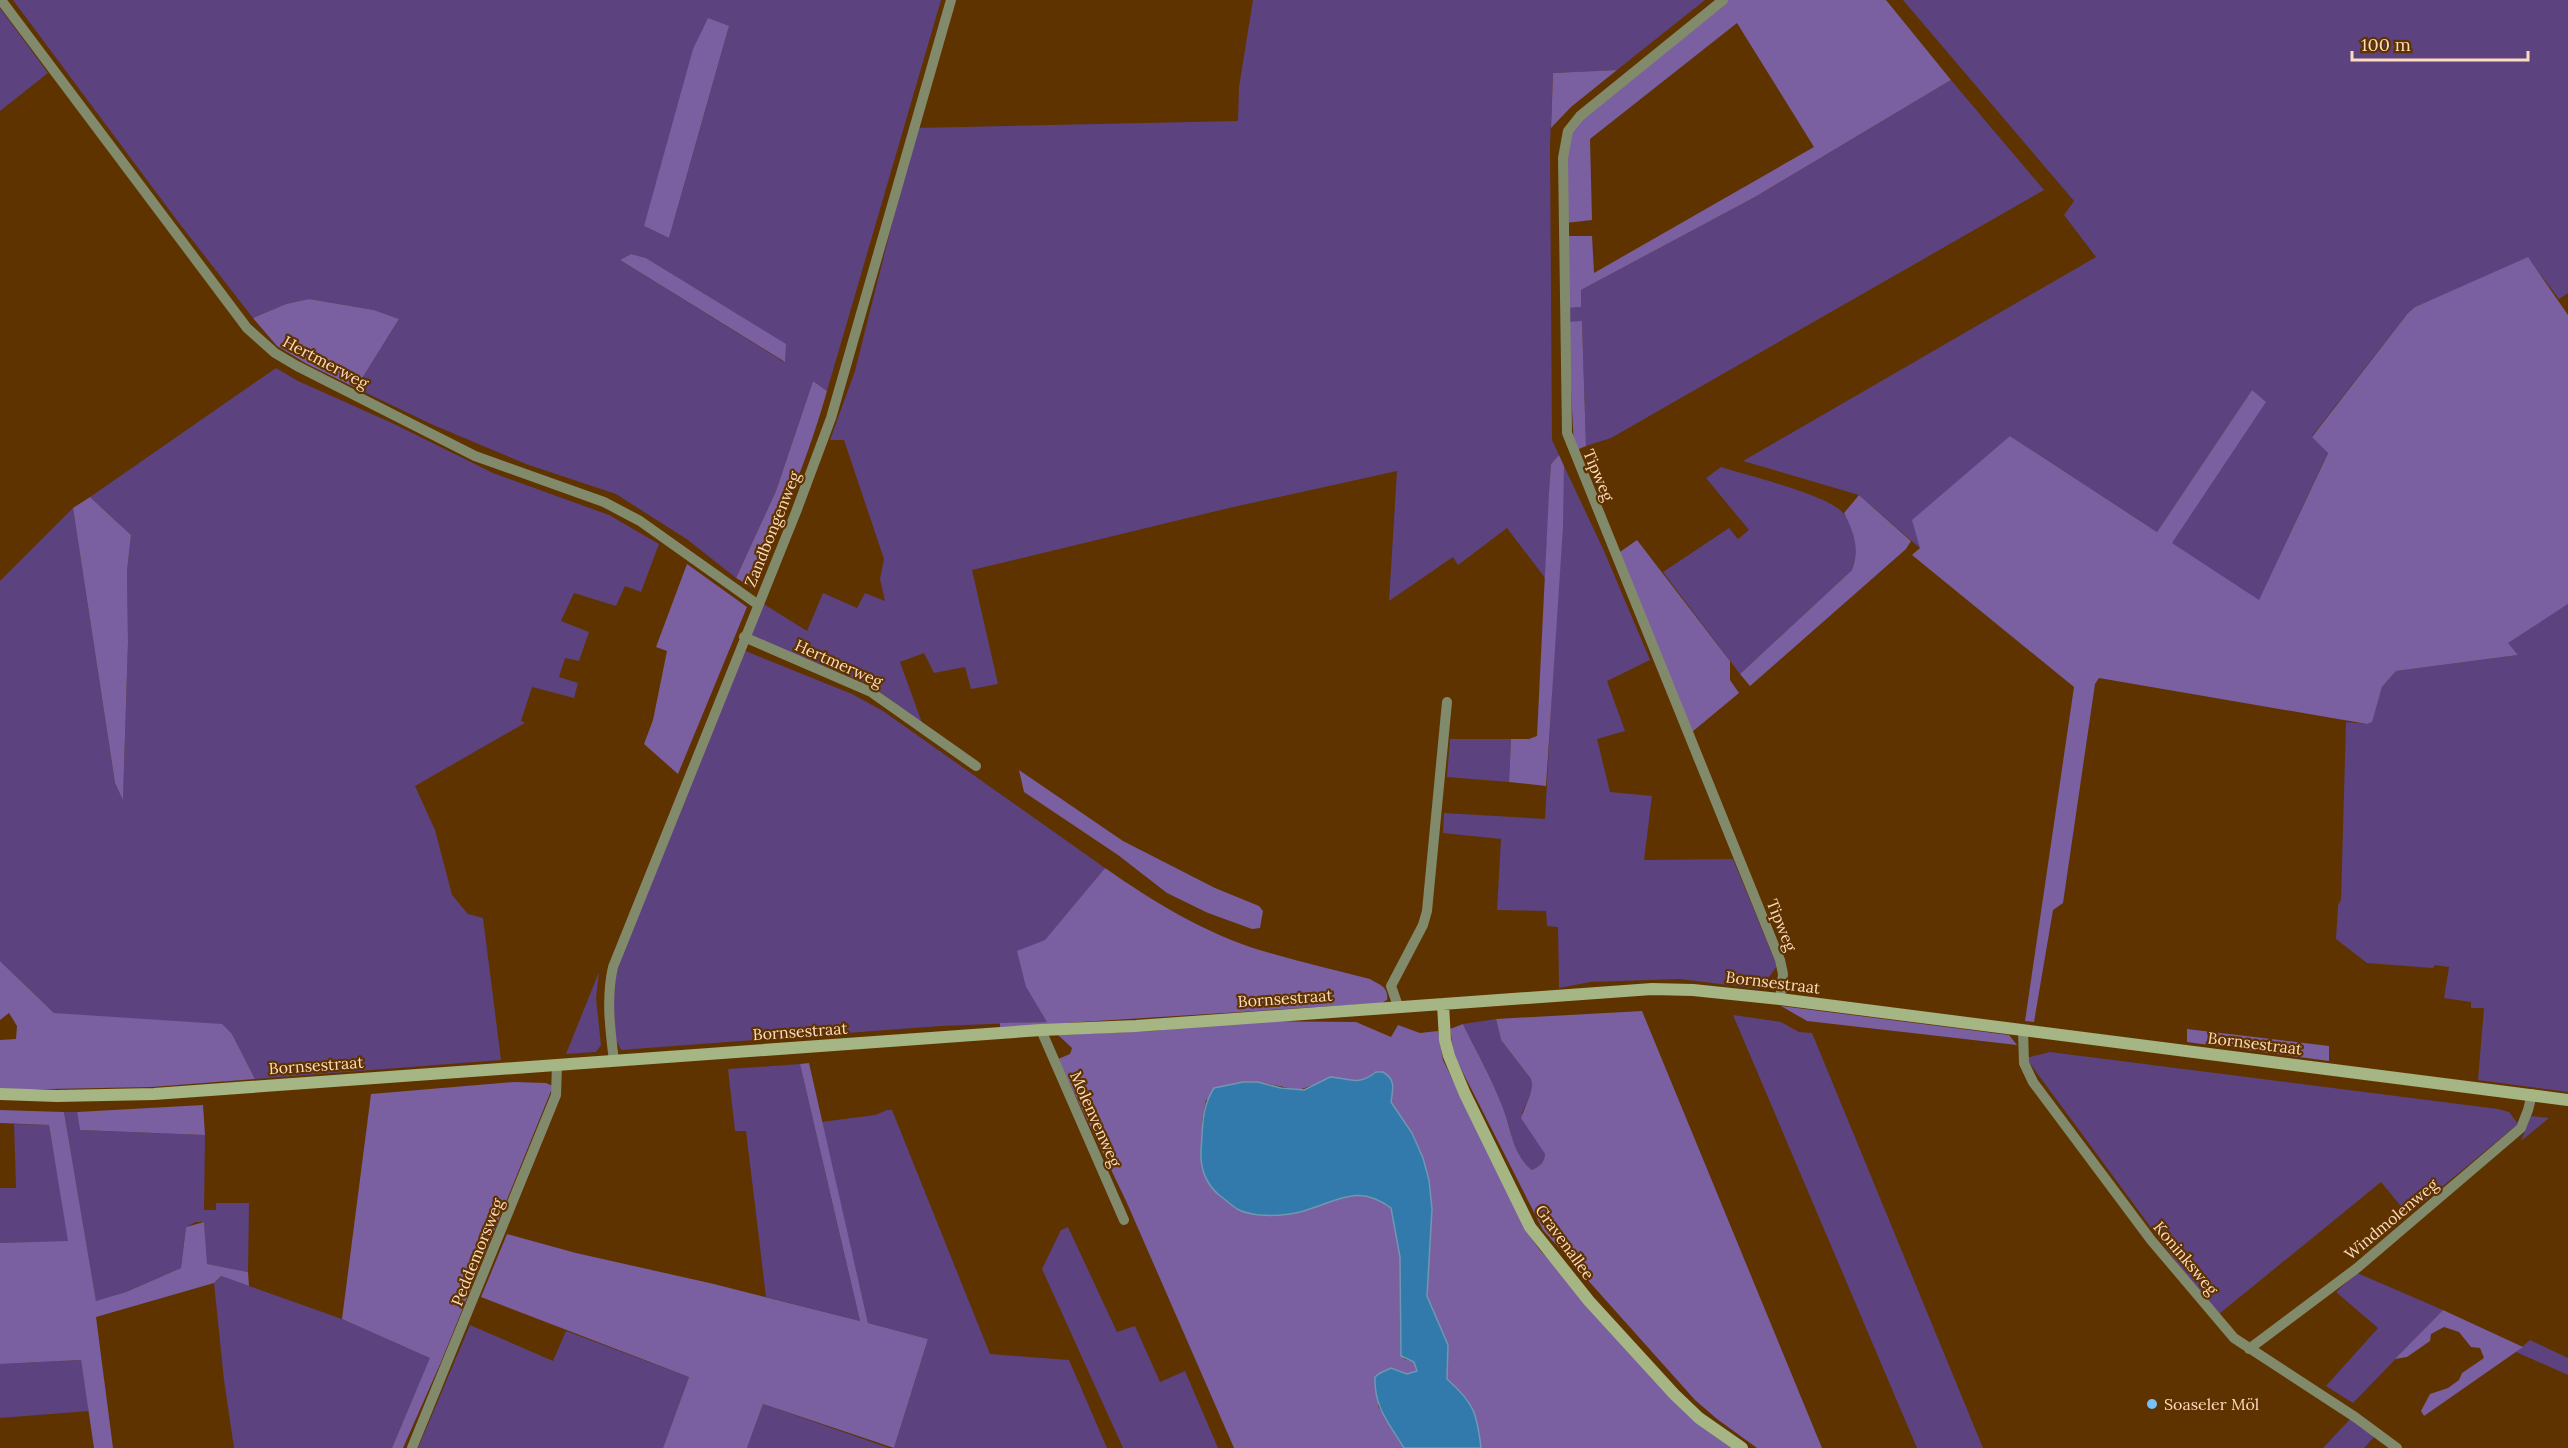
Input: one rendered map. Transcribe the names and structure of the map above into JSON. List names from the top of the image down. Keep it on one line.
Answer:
{"streets":{"street":["Hertmerweg","Tipweg","Zandbongenweg","Bornsestraat","Molenvenweg","Windmolenweg","Gravenallee","Peddemorsweg","Koninksweg"]},"crossings":[["Hertmerweg","Zandbongenweg"],["Tipweg","Bornsestraat"],["Zandbongenweg","Bornsestraat"],["Bornsestraat","Molenvenweg"],["Bornsestraat","Windmolenweg"],["Bornsestraat","Gravenallee"],["Bornsestraat","Peddemorsweg"],["Bornsestraat","Koninksweg"],["Windmolenweg","Koninksweg"]],"places":["Soaseler Möl"],"scale_bar":"100 m"}
